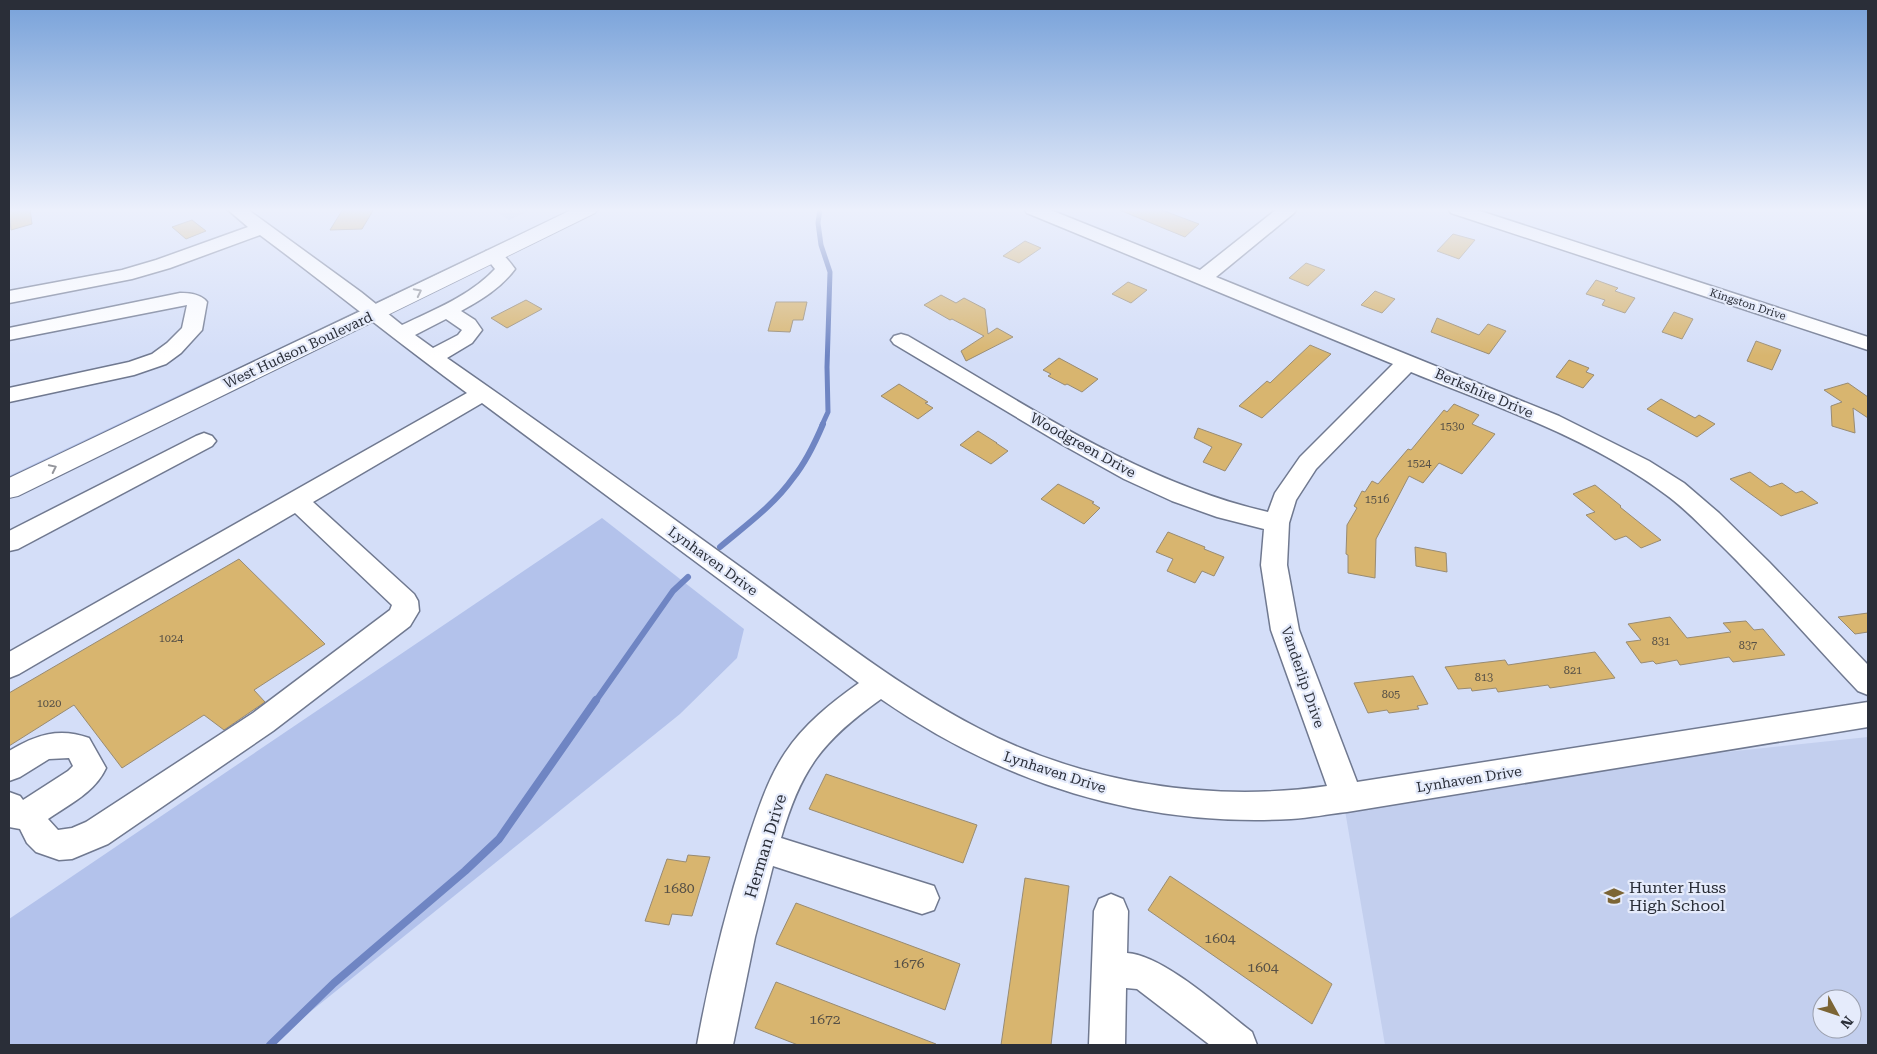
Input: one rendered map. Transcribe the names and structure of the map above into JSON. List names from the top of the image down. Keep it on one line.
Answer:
{"streets":{"main road":["West Hudson Boulevard"],"street":["Kingston Drive","Berkshire Drive","Woodgreen Drive","Lynhaven Drive","Vanderlip Drive","Herman Drive"]},"crossings":[["West Hudson Boulevard","Lynhaven Drive"],["Berkshire Drive","Vanderlip Drive"],["Woodgreen Drive","Vanderlip Drive"],["Lynhaven Drive","Vanderlip Drive"],["Lynhaven Drive","Herman Drive"]],"places":{"school or university":["Hunter Huss High School"]},"house_numbers":["1530","1524","1516","1024","831","837","821","813","805","1020","1680","1604","1676","1604","1672"],"north":"bottom right"}
